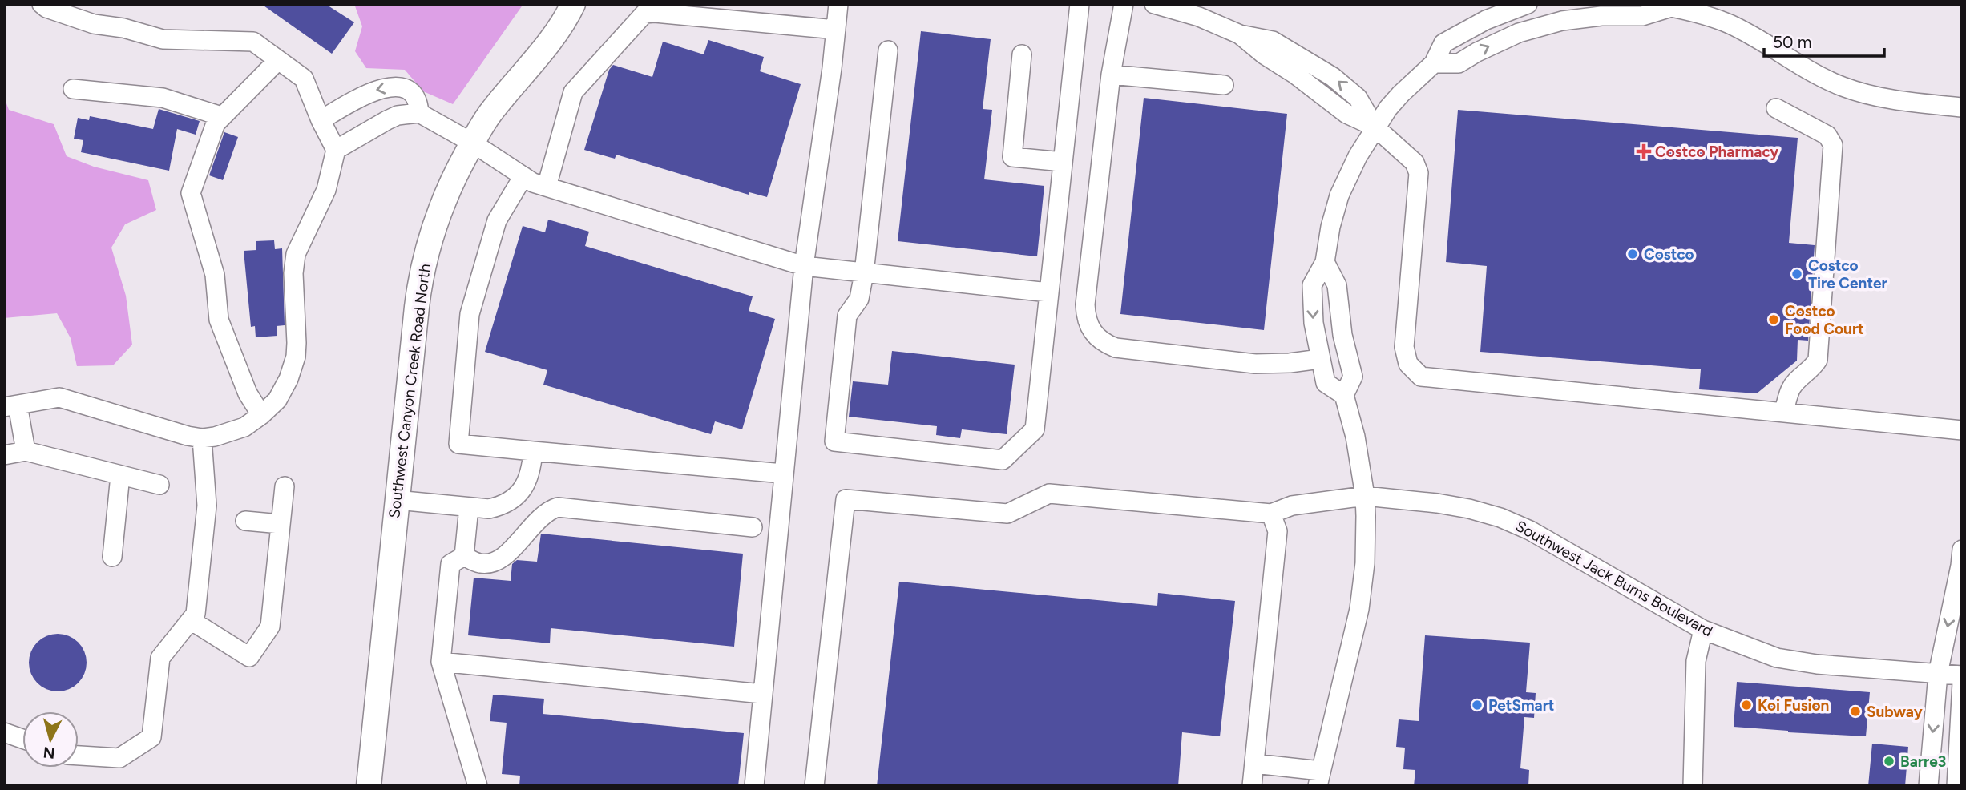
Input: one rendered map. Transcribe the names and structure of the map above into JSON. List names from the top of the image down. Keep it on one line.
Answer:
{"streets":{"main road":["Southwest Canyon Creek Road North"],"street":["Southwest Jack Burns Boulevard"]},"places":{"health":["Costco Pharmacy"],"other":["Costco","Costco Tire Center","Costco Food Court","PetSmart","Koi Fusion","Subway","Barre3"]},"scale_bar":"50 m","north":"bottom"}
